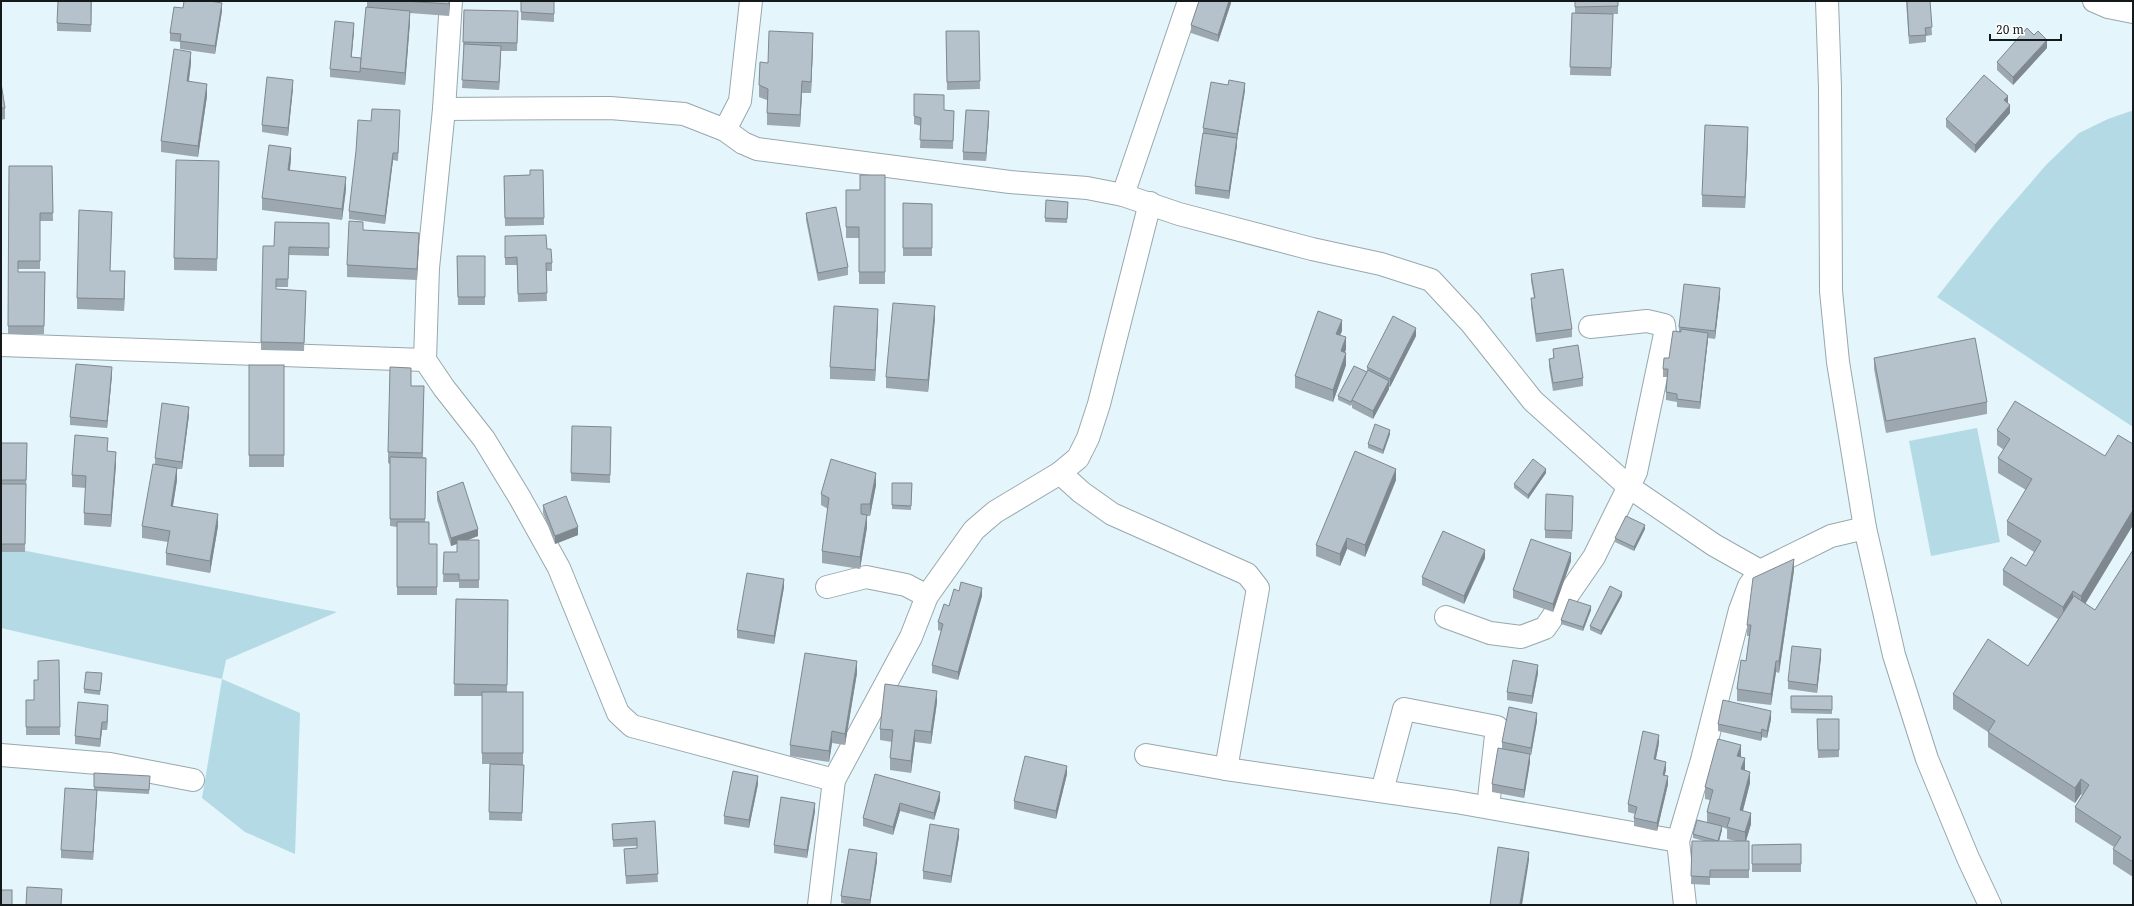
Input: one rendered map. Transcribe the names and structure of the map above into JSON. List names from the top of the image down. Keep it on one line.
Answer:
{"scale_bar":"20 m"}
